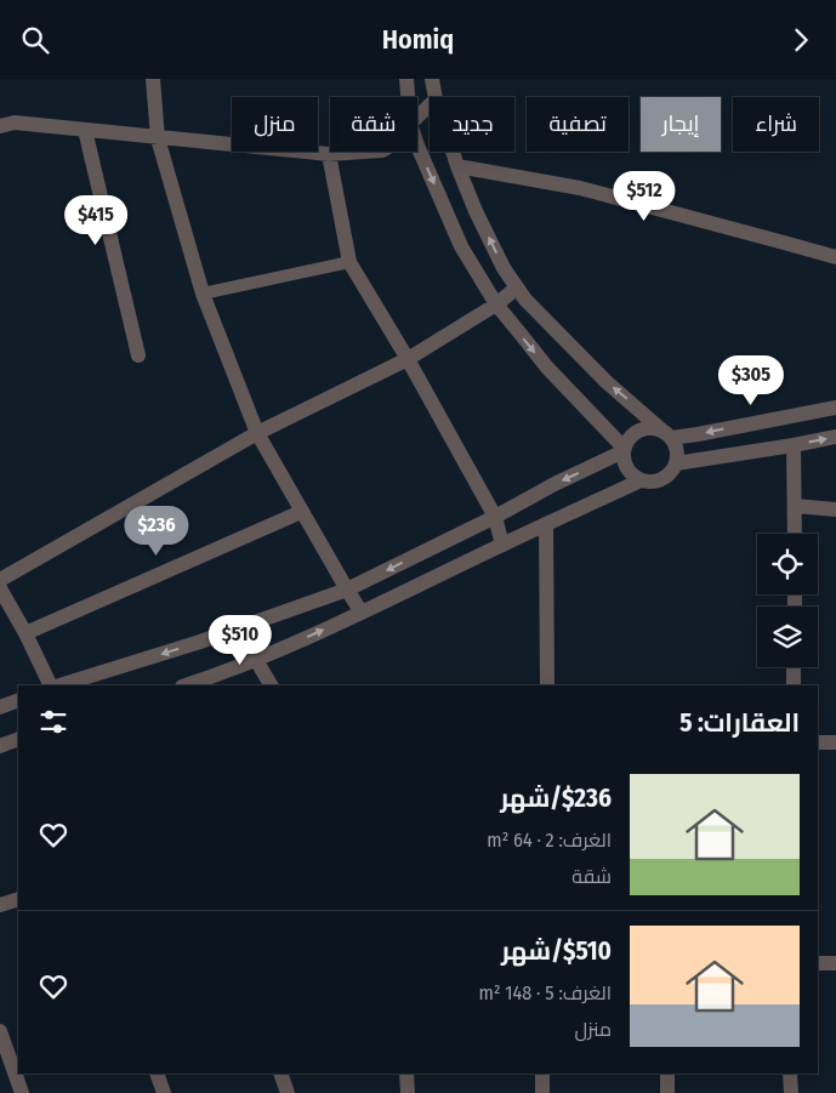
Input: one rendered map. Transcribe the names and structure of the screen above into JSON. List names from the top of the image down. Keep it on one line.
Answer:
{"page":{"header":"Homiq","chip":["شراء","إيجار","تصفية","جديد","شقة","منزل"],"price":["$512","$415","$305","$236","$510"],"heading":"العقارات: 5","list":[{"name":"$236/شهر","note":"الغرف: 2 · 64 m² · شقة"},{"name":"$510/شهر","note":"الغرف: 5 · 148 m² · منزل"}]}}
